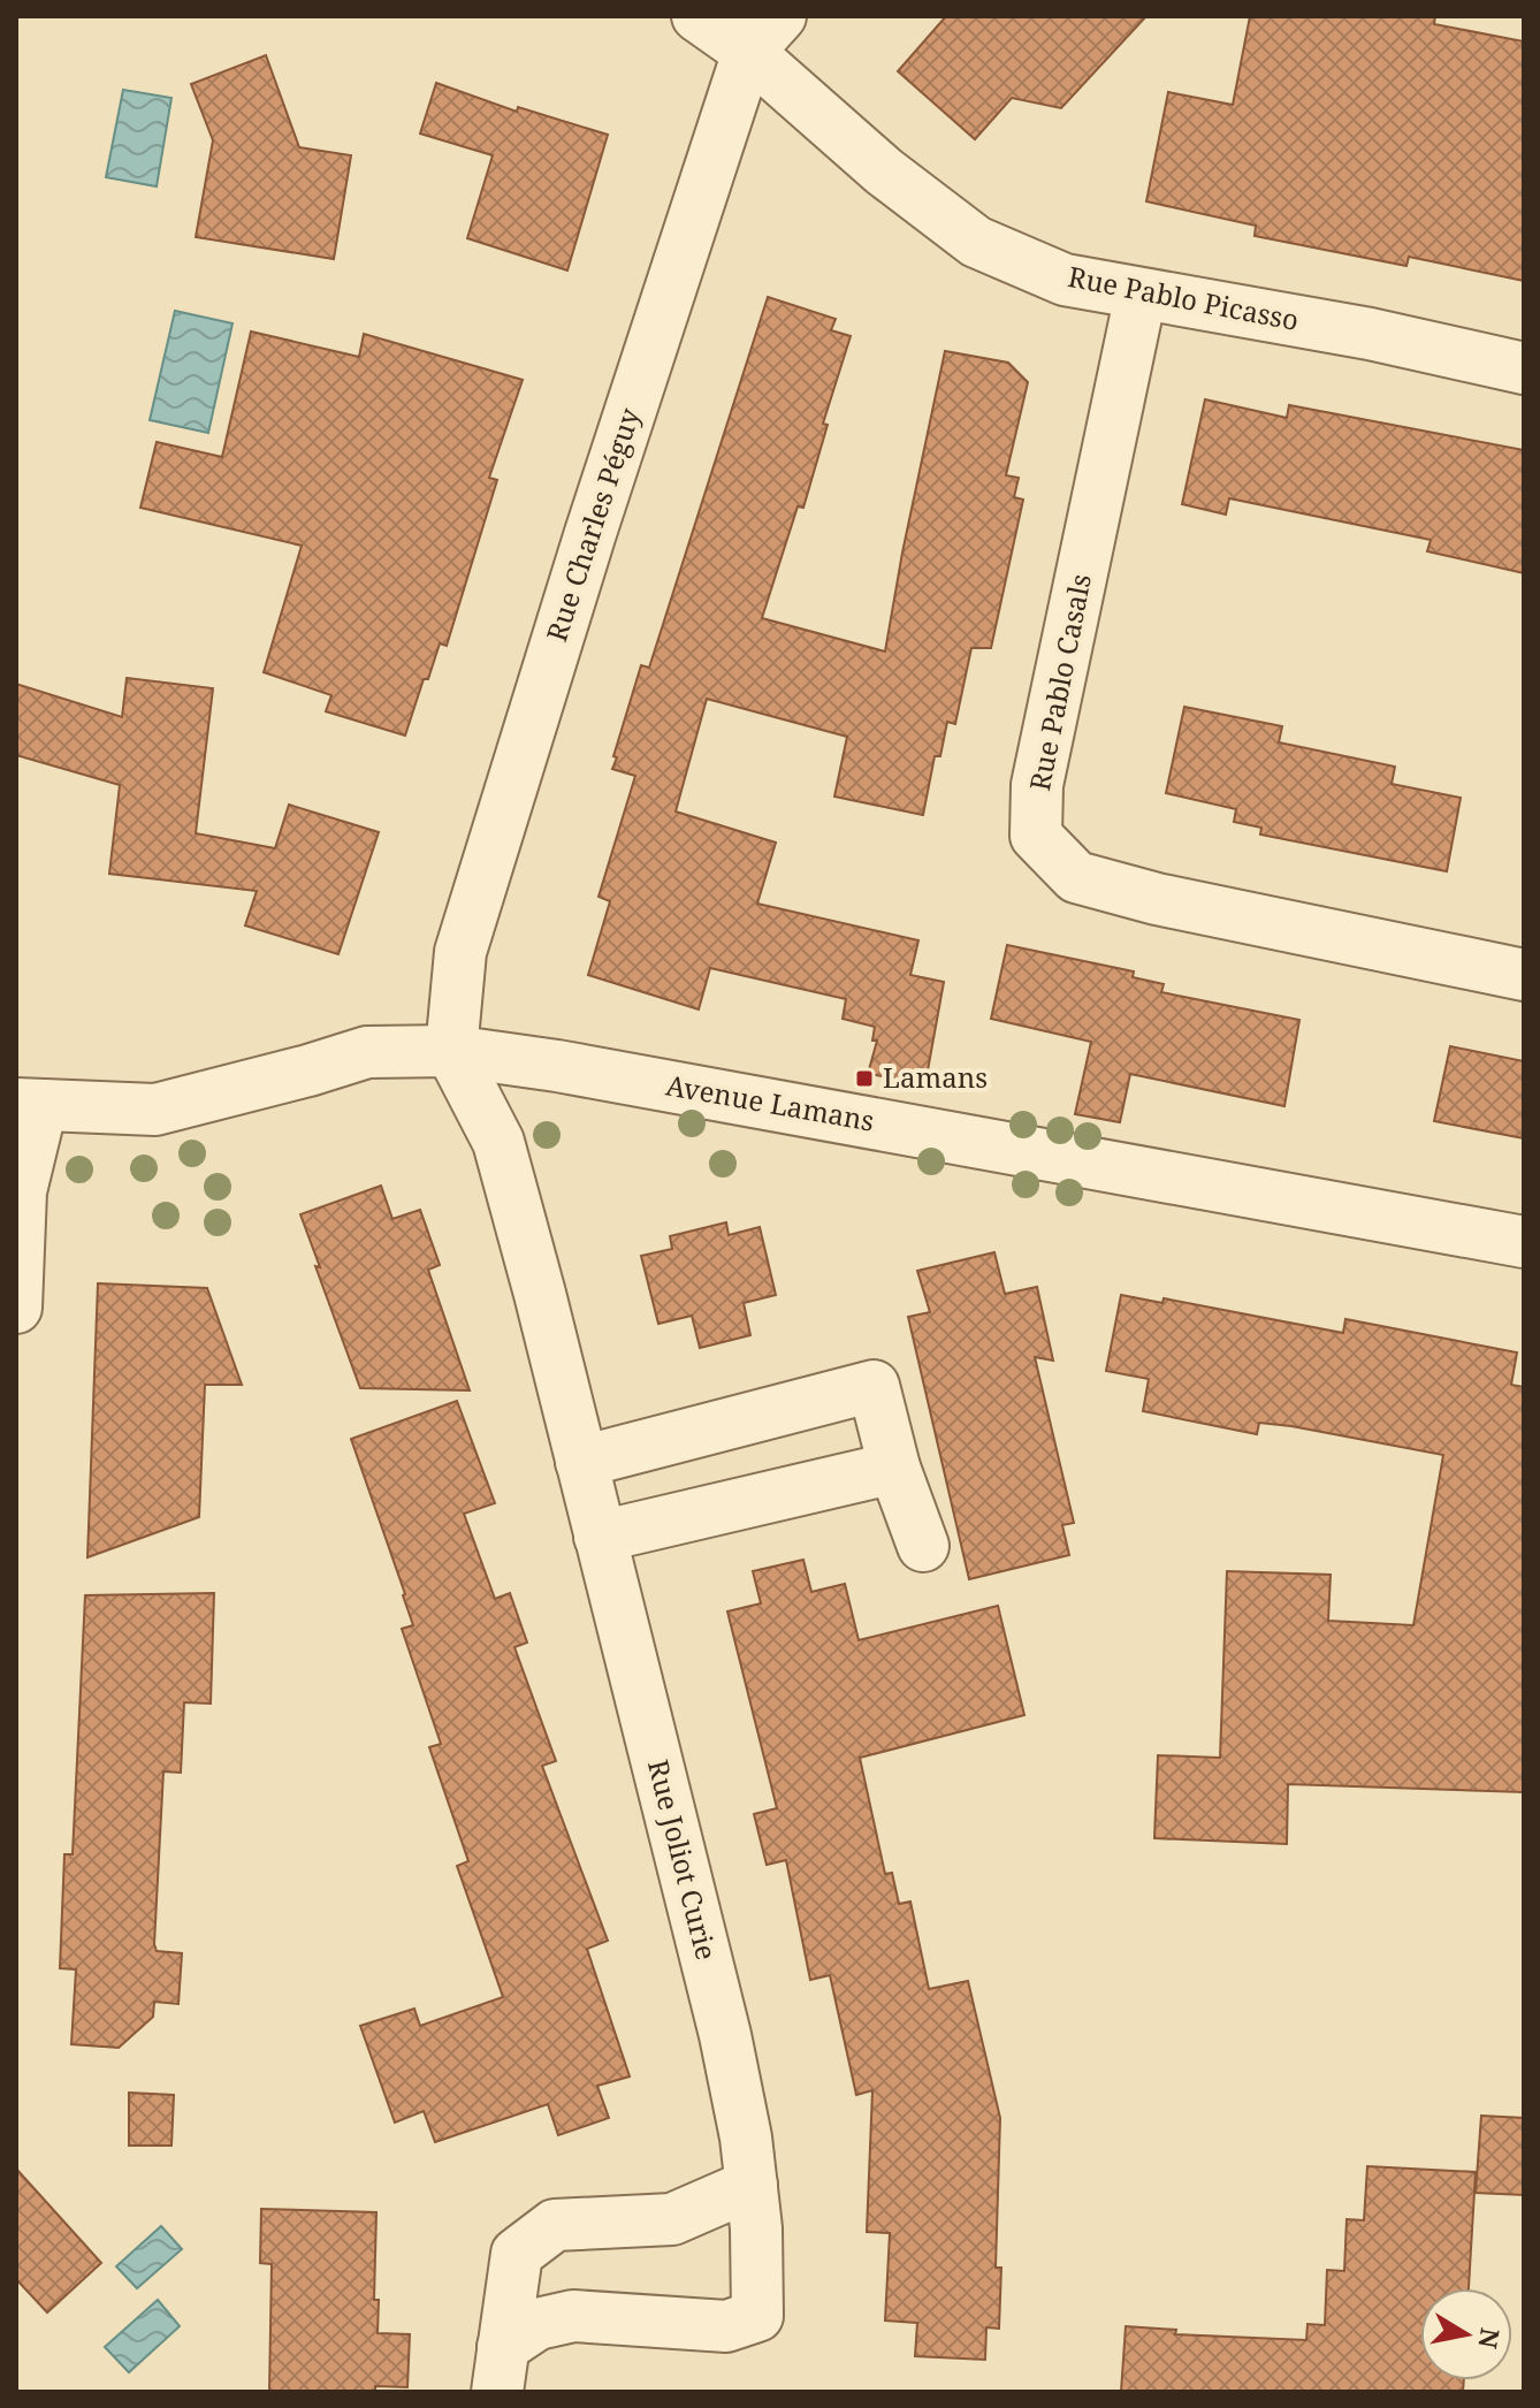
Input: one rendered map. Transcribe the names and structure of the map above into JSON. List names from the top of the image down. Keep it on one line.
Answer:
{"streets":{"street":["Rue Pablo Picasso","Rue Charles Péguy","Rue Pablo Casals","Avenue Lamans","Rue Joliot Curie"]},"crossings":[["Rue Pablo Picasso","Rue Charles Péguy"],["Rue Pablo Picasso","Rue Pablo Casals"],["Rue Charles Péguy","Avenue Lamans"],["Rue Charles Péguy","Rue Joliot Curie"],["Avenue Lamans","Rue Joliot Curie"]],"places":{"transit":["Lamans"]},"north":"right"}
